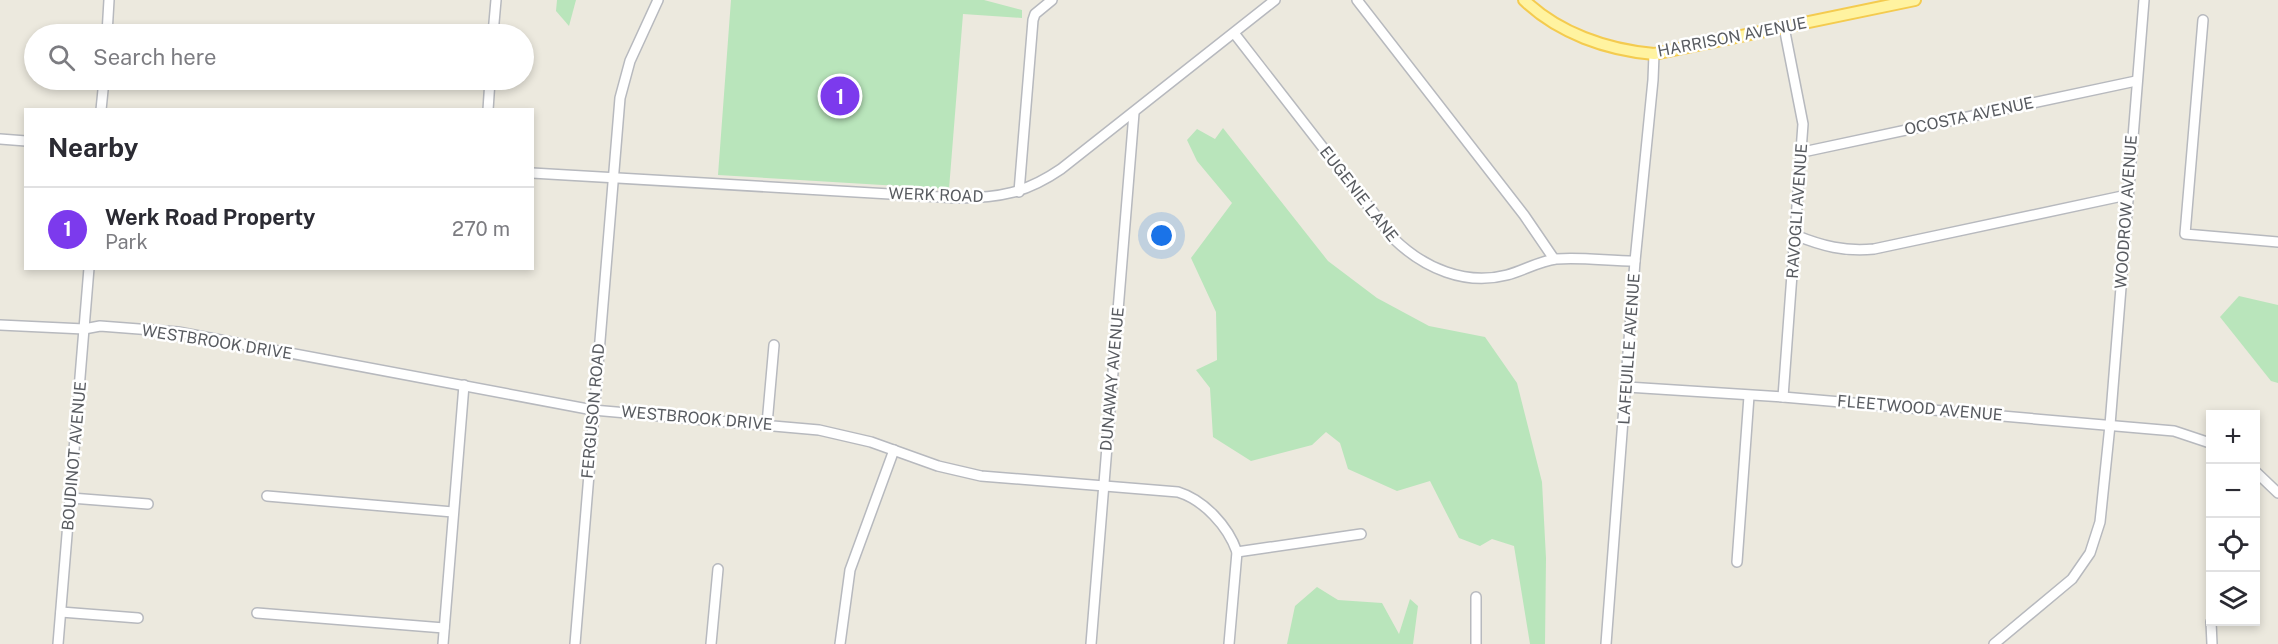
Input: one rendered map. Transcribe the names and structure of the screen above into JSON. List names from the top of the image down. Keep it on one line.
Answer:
{"streets":{"main road":["HARRISON AVENUE"],"street":["OCOSTA AVENUE","EUGENIE LANE","WERK ROAD","RAVOGLI AVENUE","WOODROW AVENUE","WESTBROOK DRIVE","LAFEUILLE AVENUE","DUNAWAY AVENUE","FLEETWOOD AVENUE","FERGUSON ROAD","BOUDINOT AVENUE"]},"crossings":[["HARRISON AVENUE","RAVOGLI AVENUE"],["HARRISON AVENUE","LAFEUILLE AVENUE"],["OCOSTA AVENUE","RAVOGLI AVENUE"],["OCOSTA AVENUE","WOODROW AVENUE"],["EUGENIE LANE","WERK ROAD"],["EUGENIE LANE","LAFEUILLE AVENUE"],["WERK ROAD","DUNAWAY AVENUE"],["WERK ROAD","FERGUSON ROAD"],["RAVOGLI AVENUE","FLEETWOOD AVENUE"],["WOODROW AVENUE","FLEETWOOD AVENUE"],["WESTBROOK DRIVE","DUNAWAY AVENUE"],["WESTBROOK DRIVE","FERGUSON ROAD"],["WESTBROOK DRIVE","BOUDINOT AVENUE"],["LAFEUILLE AVENUE","FLEETWOOD AVENUE"]],"page":{"search":"Search here","pins":"1","heading":"Nearby","list":[{"mark":"1","name":"Werk Road Property","note":"Park","value":"270 m"}],"map_buttons":["+","−"]}}
